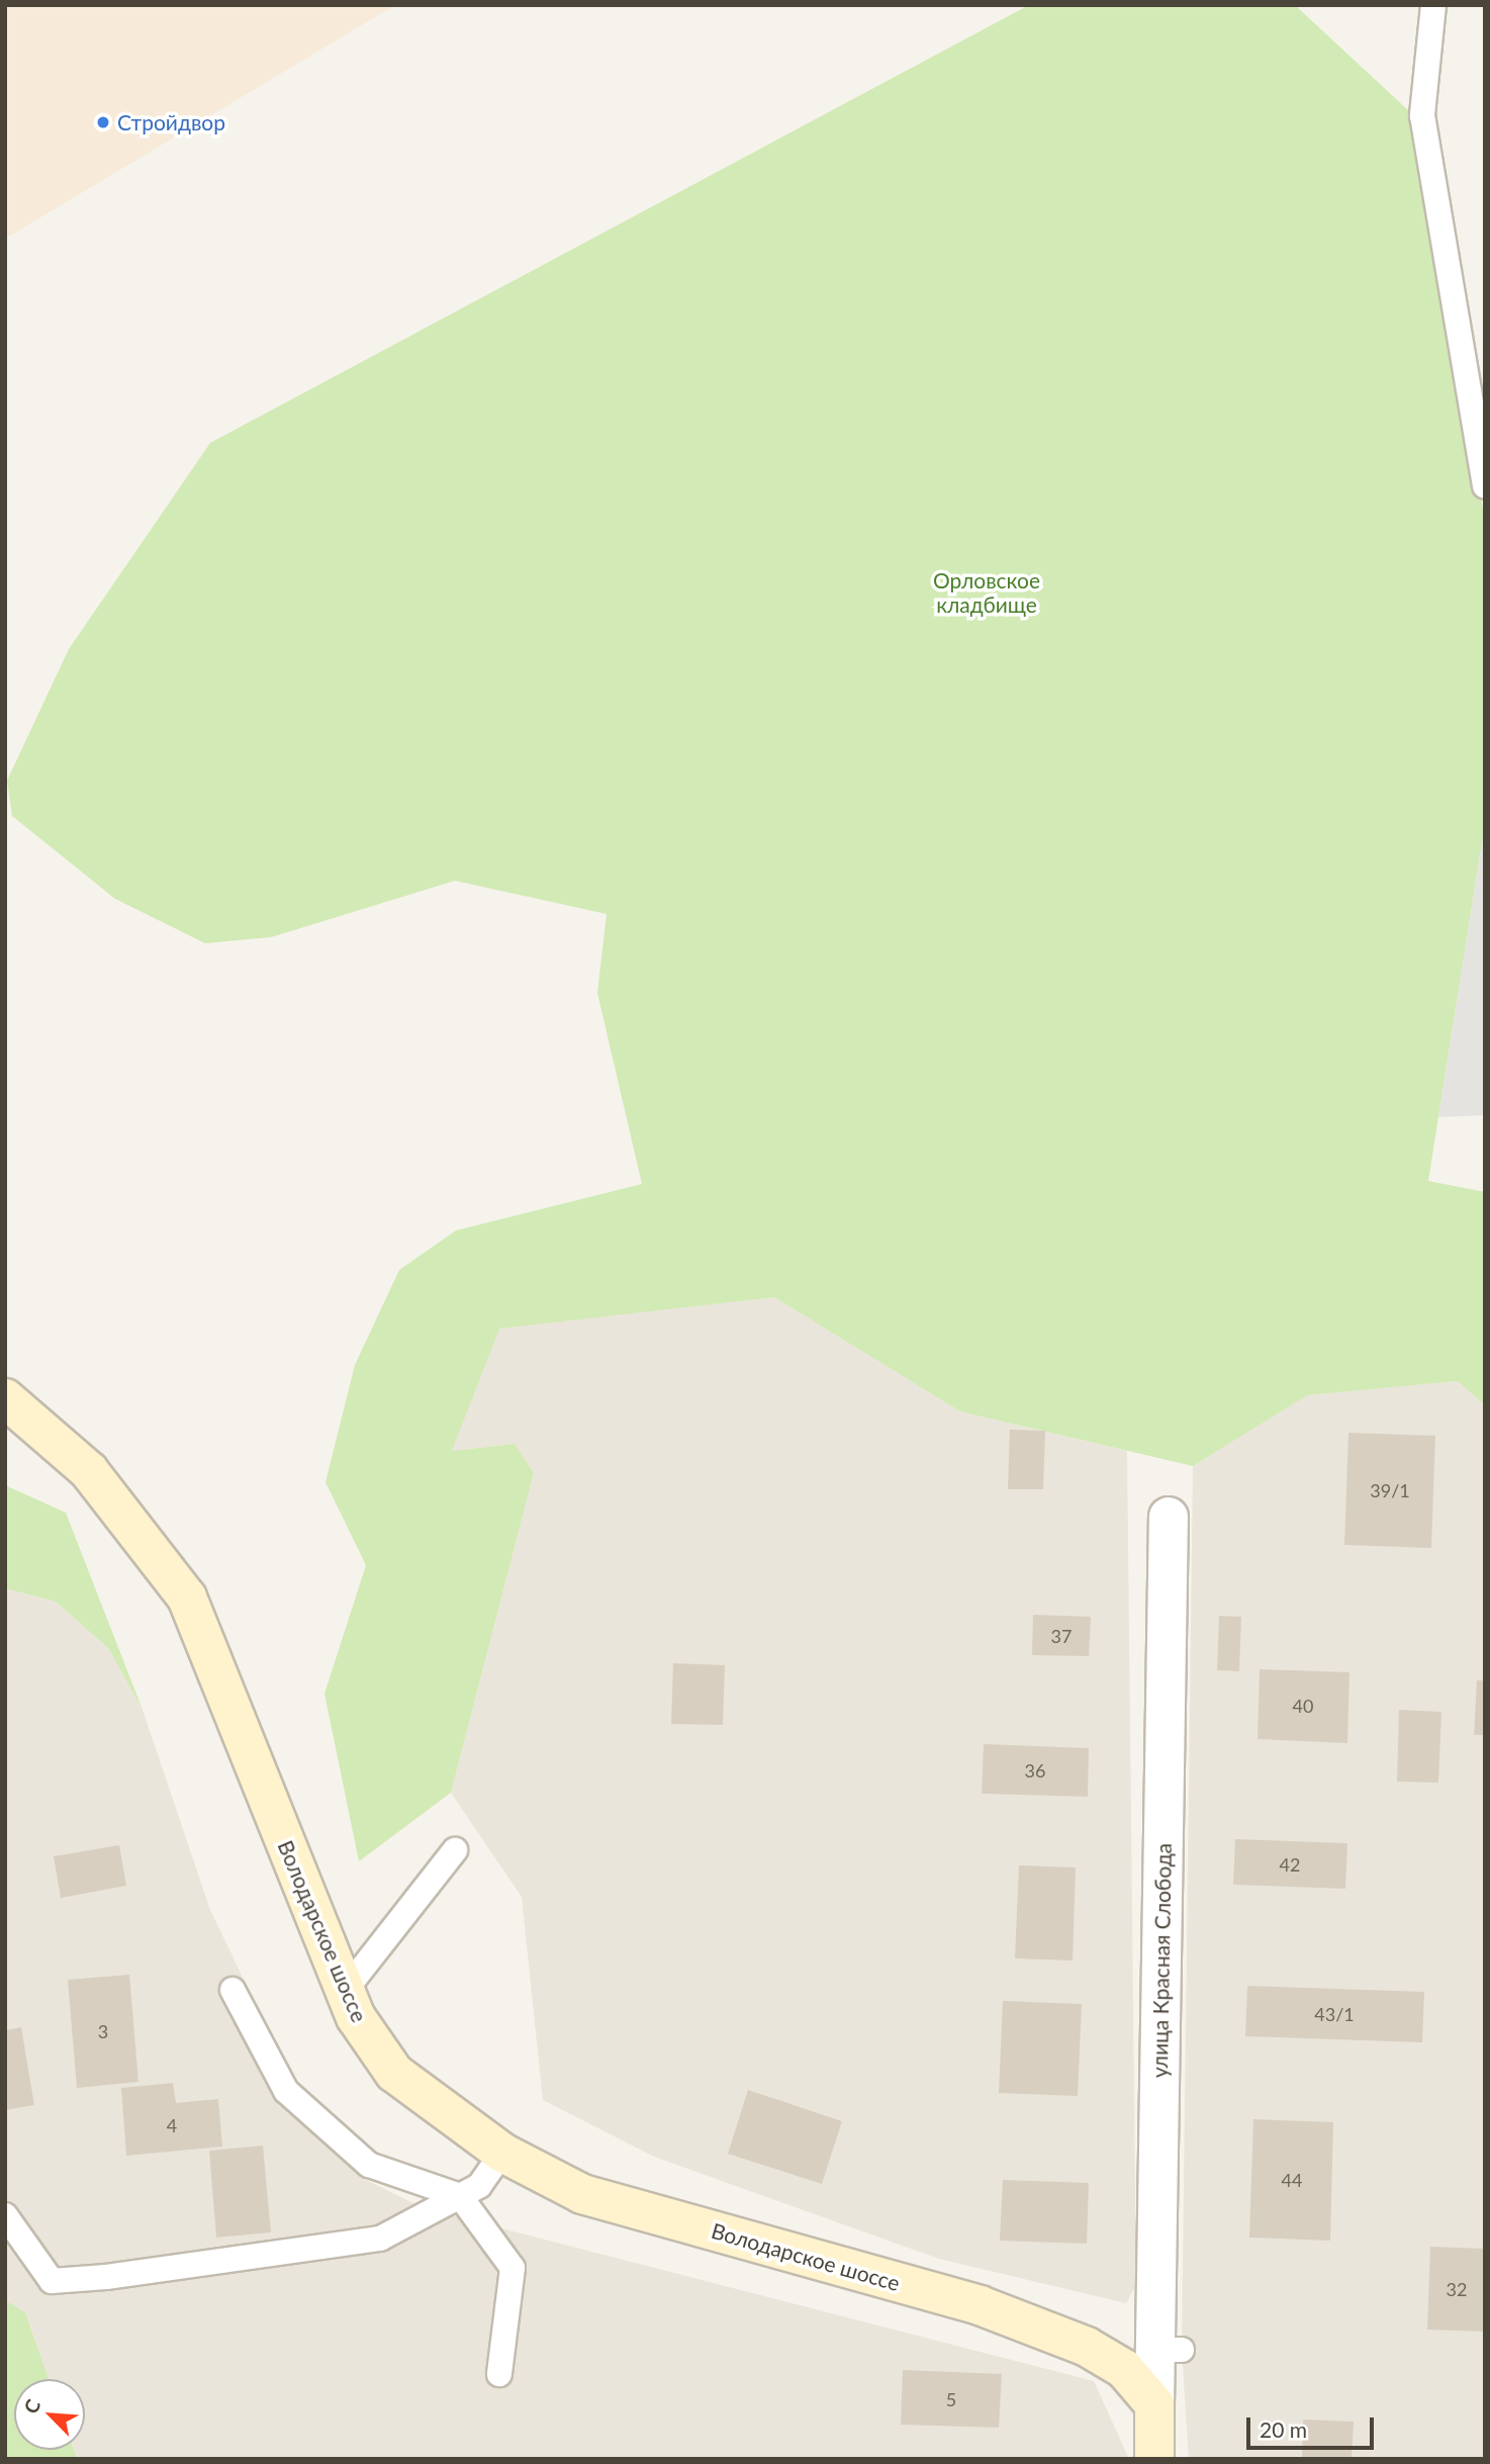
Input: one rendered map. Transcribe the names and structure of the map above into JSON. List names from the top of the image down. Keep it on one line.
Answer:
{"streets":{"main road":["Володарское шоссе"],"street":["улица Красная Слобода"]},"crossings":[["Володарское шоссе","улица Красная Слобода"]],"parks":["Орловское кладбище"],"places":["Стройдвор"],"house_numbers":["39/1","37","40","36","42","43/1","3","4","44","32","5"],"scale_bar":"20 m","north":"top left"}
